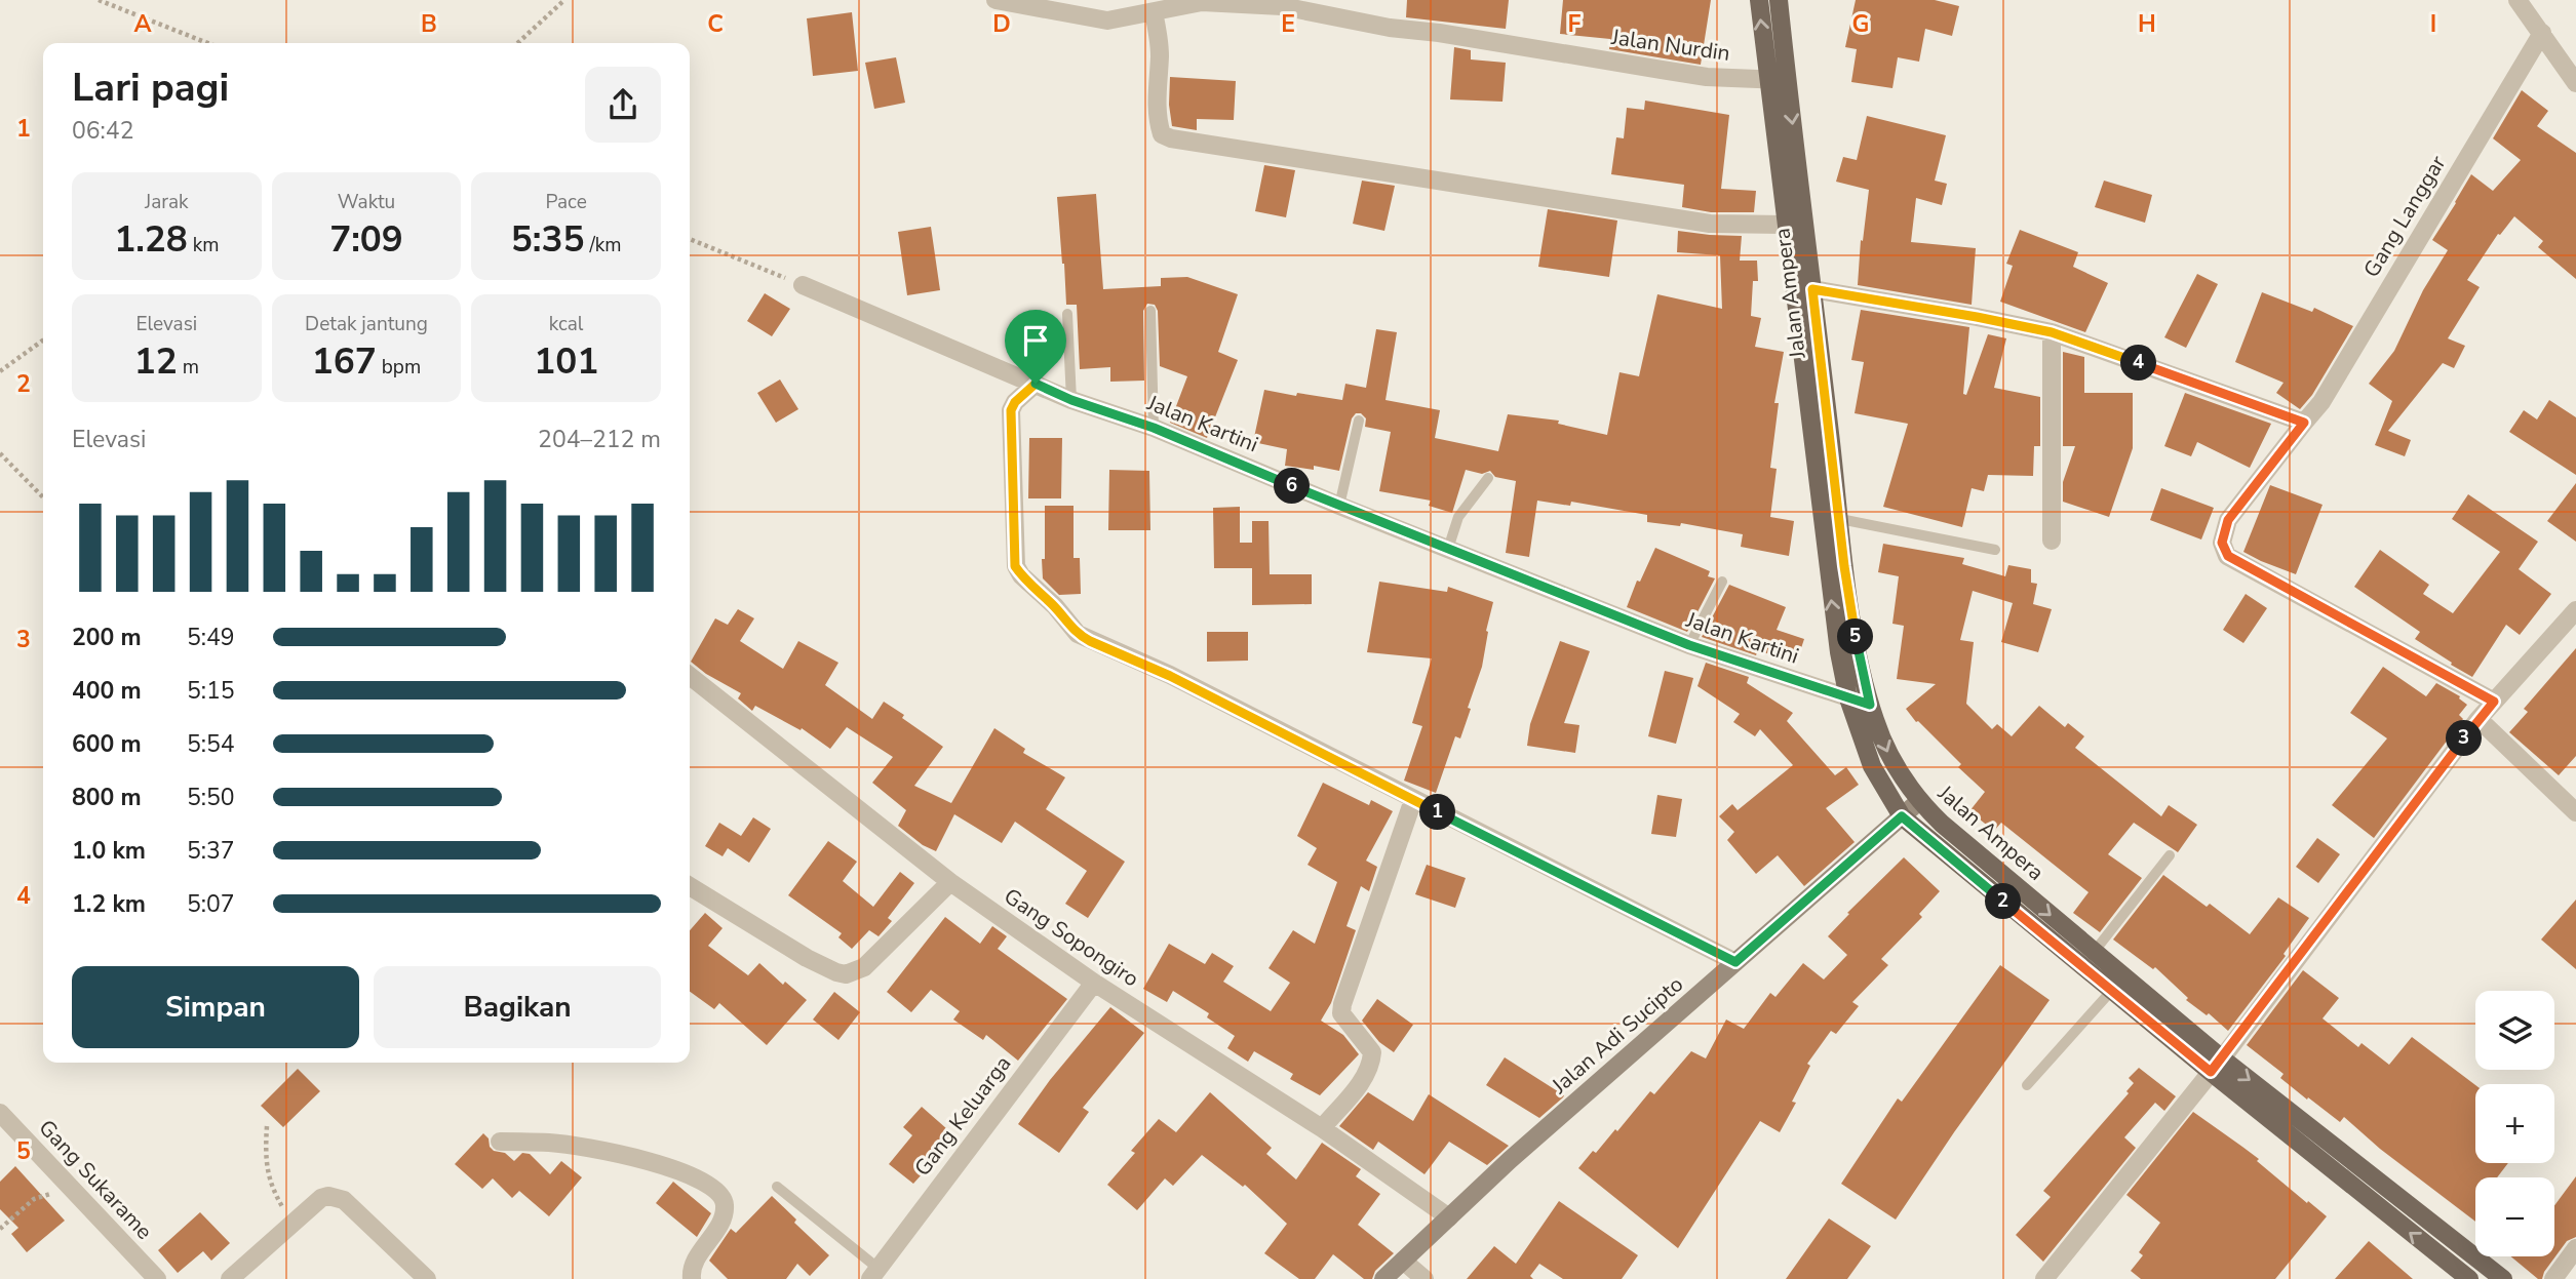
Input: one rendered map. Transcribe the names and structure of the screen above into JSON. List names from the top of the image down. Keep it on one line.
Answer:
{"streets":{"main road":["Jalan Ampera"],"street":["Jalan Nurdin","Gang Langgar","Jalan Kartini","Gang Sopongiro","Jalan Adi Sucipto","Gang Keluarga","Gang Sukarame"]},"crossings":[["Jalan Nurdin","Jalan Ampera"],["Jalan Ampera","Jalan Kartini"],["Jalan Ampera","Jalan Adi Sucipto"],["Gang Sopongiro","Jalan Adi Sucipto"],["Gang Sopongiro","Gang Keluarga"]],"page":{"heading":["Lari pagi","06:42"],"stats":[["Jarak","1.28 km"],["Waktu","7:09"],["Pace","5:35 /km"],["Elevasi","12 m"],["Detak jantung","167 bpm"],["kcal","101"]],"pins":["4","6","5","3","1","2"],"chart":["Elevasi","204–212 m"],"list":[{"name":"200 m","note":"5:49"},{"name":"400 m","note":"5:15"},{"name":"600 m","note":"5:54"},{"name":"800 m","note":"5:50"},{"name":"1.0 km","note":"5:37"},{"name":"1.2 km","note":"5:07"}],"buttons":["Simpan","Bagikan"],"map_buttons":["+","−"]},"grid":{"columns":["A","B","C","D","E","F","G","H","I"],"rows":["1","2","3","4","5"]}}
